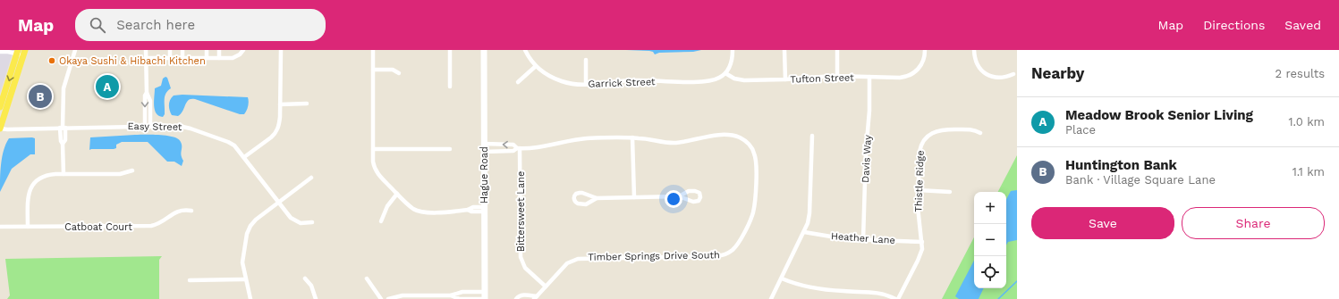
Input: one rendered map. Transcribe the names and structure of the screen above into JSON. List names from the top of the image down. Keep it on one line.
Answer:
{"streets":{"street":["Tufton Street","Garrick Street","Easy Street","Davis Way","Hague Road","Thistle Ridge","Bittersweet Lane","Catboat Court","Heather Lane","Timber Springs Drive South"]},"crossings":[["Tufton Street","Garrick Street"],["Tufton Street","Davis Way"],["Davis Way","Heather Lane"],["Thistle Ridge","Heather Lane"],["Bittersweet Lane","Timber Springs Drive South"]],"places":["Okaya Sushi & Hibachi Kitchen"],"page":{"header":"Map","search":"Search here","nav":["Map","Directions","Saved"],"heading":["Nearby","2 results"],"pins":["A","B"],"list":[{"mark":"A","name":"Meadow Brook Senior Living","note":"Place","value":"1.0 km"},{"mark":"B","name":"Huntington Bank","note":"Bank · Village Square Lane","value":"1.1 km"}],"map_buttons":["+","−"],"buttons":["Save","Share"]}}
